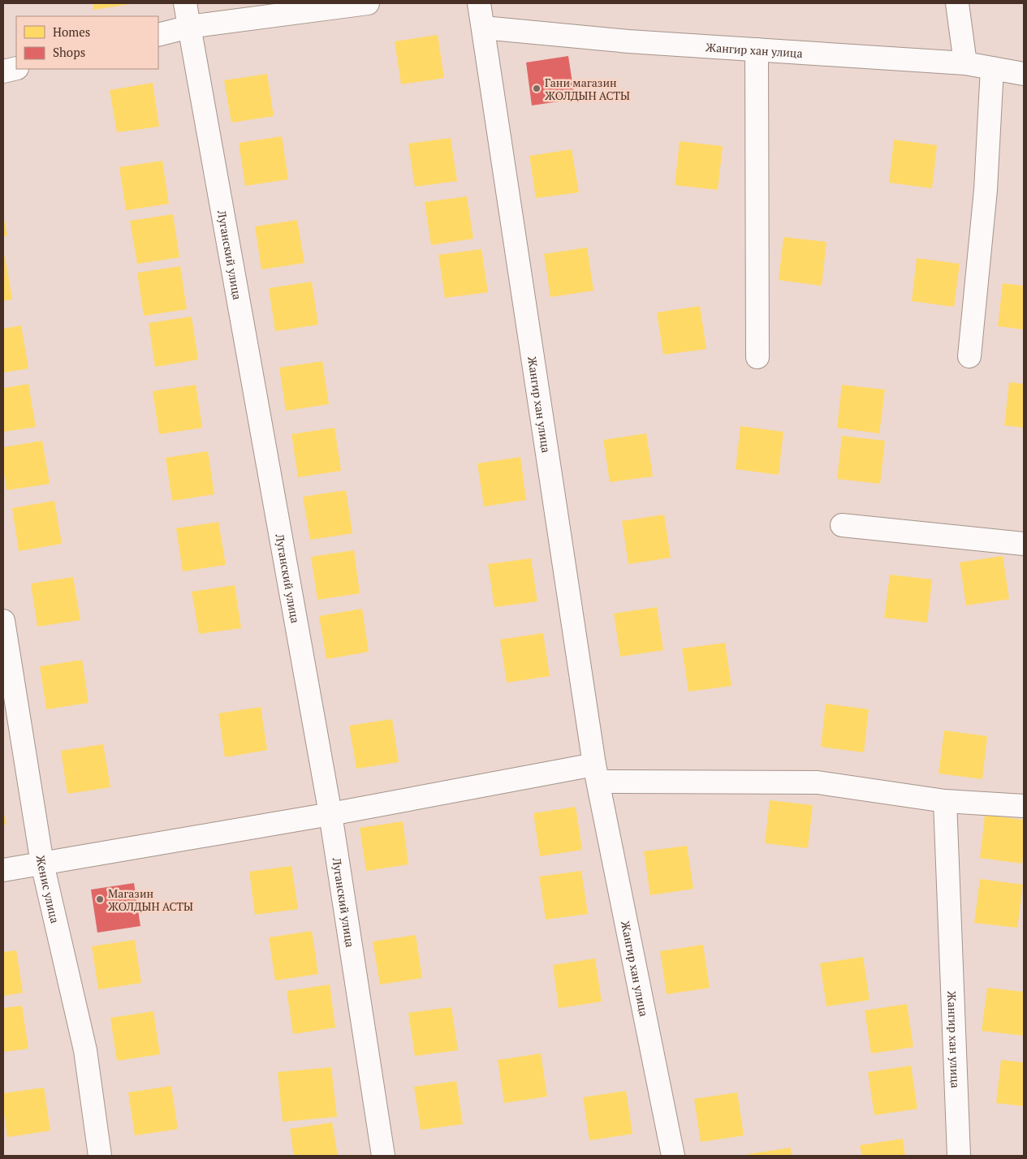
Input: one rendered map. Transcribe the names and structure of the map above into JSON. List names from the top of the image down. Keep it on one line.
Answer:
{"streets":{"street":["Жангир хан улица","Луганский улица","Женис улица"]},"places":["Гани магазин ЖОЛДЫН АСТЫ","Магазин ЖОЛДЫН АСТЫ"],"legend":["Homes","Shops"]}
